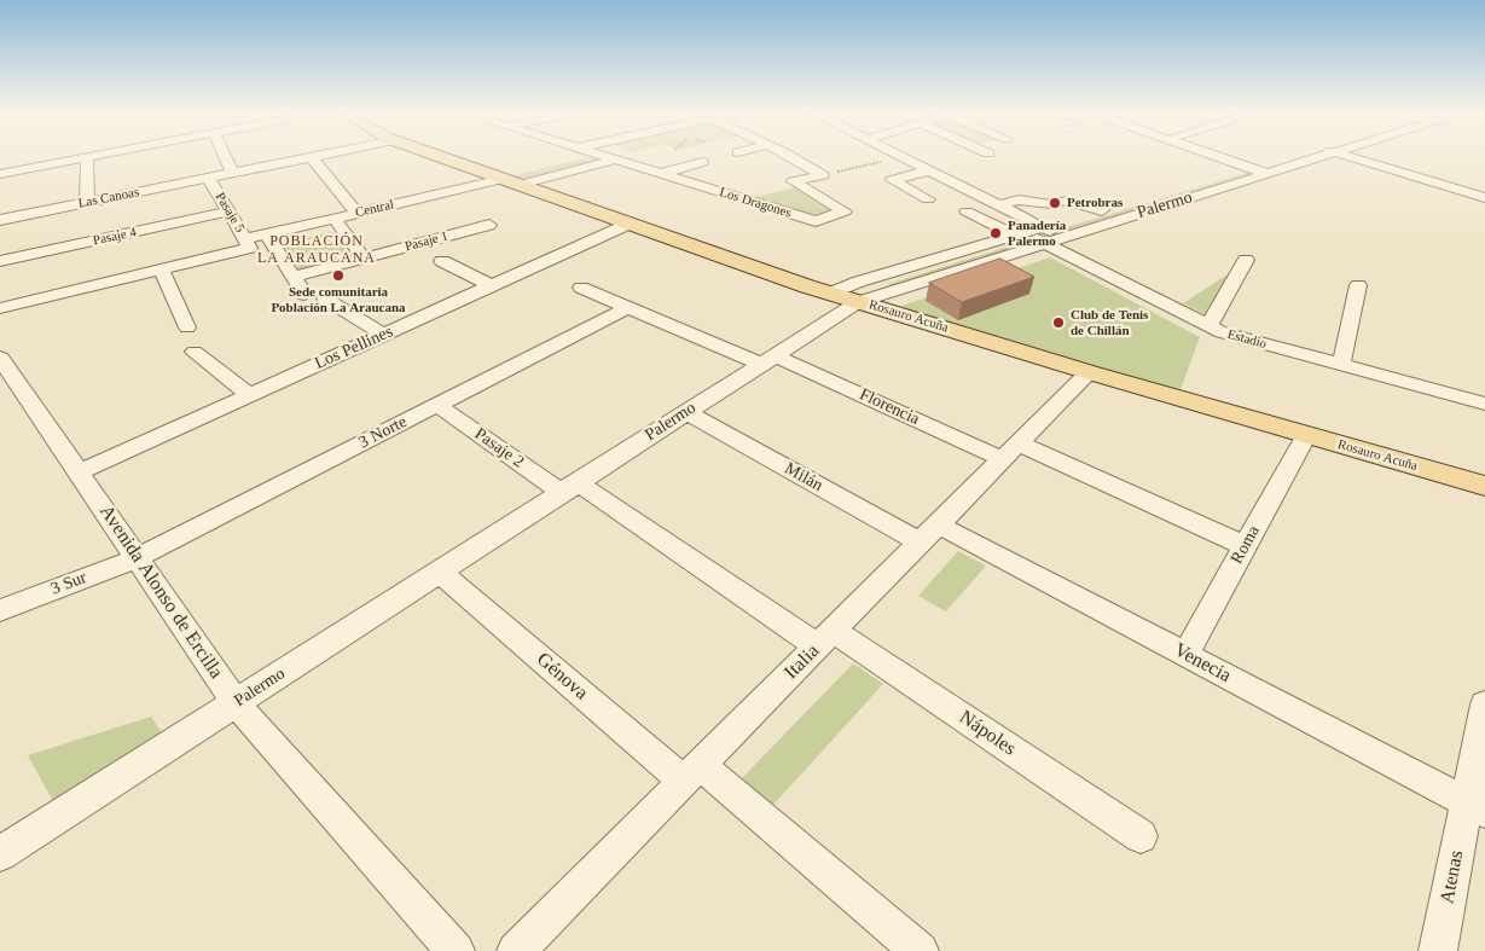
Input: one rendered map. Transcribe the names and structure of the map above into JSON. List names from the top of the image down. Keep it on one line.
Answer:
{"streets":{"main road":["Rosauro Acuña"],"street":["Las Canoas","Los Dragones","Palermo","Central","Pasaje 5","Pasaje 4","Pasaje 1","Estadio","Los Pellines","Florencia","3 Norte","Pasaje 2","Milán","Roma","3 Sur","Avenida Alonso de Ercilla","Italia","Venecia","Génova","Nápoles","Atenas"]},"crossings":[["Las Canoas","Pasaje 5"],["Palermo","Rosauro Acuña"],["Palermo","Estadio"],["Palermo","Florencia"],["Palermo","Pasaje 2"],["Palermo","Milán"],["Palermo","Avenida Alonso de Ercilla"],["Palermo","Génova"],["Palermo","Nápoles"],["Central","Pasaje 5"],["Central","Rosauro Acuña"],["Pasaje 5","Pasaje 4"],["Rosauro Acuña","Los Pellines"],["Rosauro Acuña","Roma"],["Rosauro Acuña","Italia"],["Los Pellines","Avenida Alonso de Ercilla"],["Florencia","Roma"],["Florencia","Italia"],["3 Norte","Pasaje 2"],["3 Norte","3 Sur"],["3 Norte","Avenida Alonso de Ercilla"],["Pasaje 2","Nápoles"],["Milán","Italia"],["Milán","Venecia"],["Roma","Venecia"],["3 Sur","Avenida Alonso de Ercilla"],["Italia","Venecia"],["Italia","Génova"],["Italia","Nápoles"],["Venecia","Atenas"]],"districts":["POBLACIÓN LA ARAUCANA"],"places":["Petrobras","Panadería Palermo","Sede comunitaria Población La Araucana","Club de Tenis de Chillán"]}
